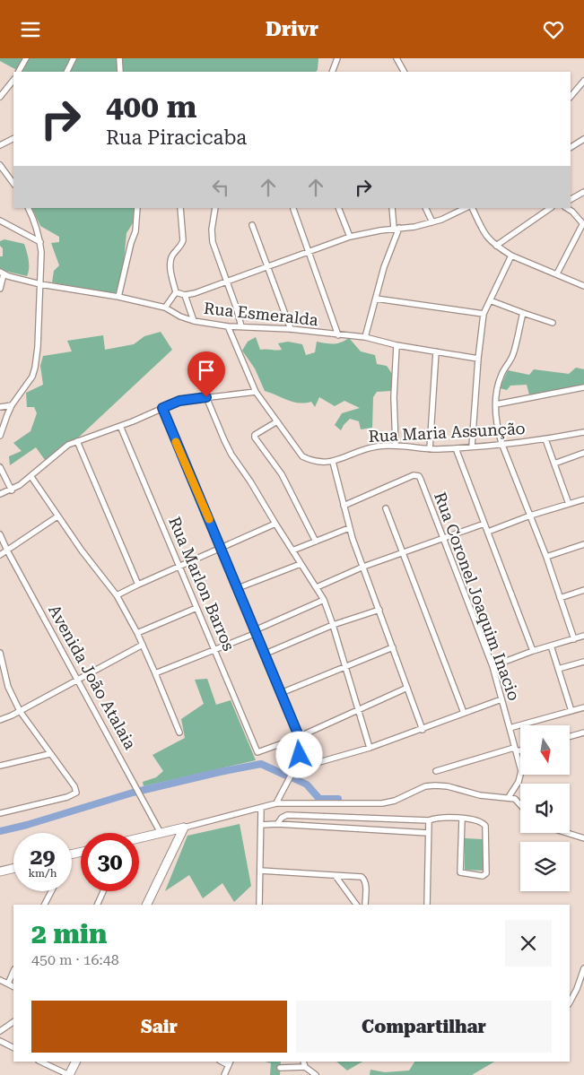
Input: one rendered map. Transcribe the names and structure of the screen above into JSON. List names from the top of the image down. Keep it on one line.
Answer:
{"streets":{"street":["Rua Esmeralda","Rua Maria Assunção","Rua Marlon Barros","Rua Coronel Joaquim Inacio","Avenida João Atalaia"]},"crossings":[["Rua Esmeralda","Rua Maria Assunção"]],"north":"bottom","page":{"header":"Drivr","turn":["400 m","Rua Piracicaba"],"speed":"29 km/h","limit":"30","heading":["2 min","450 m · 16:48"],"buttons":["Sair","Compartilhar"]}}
